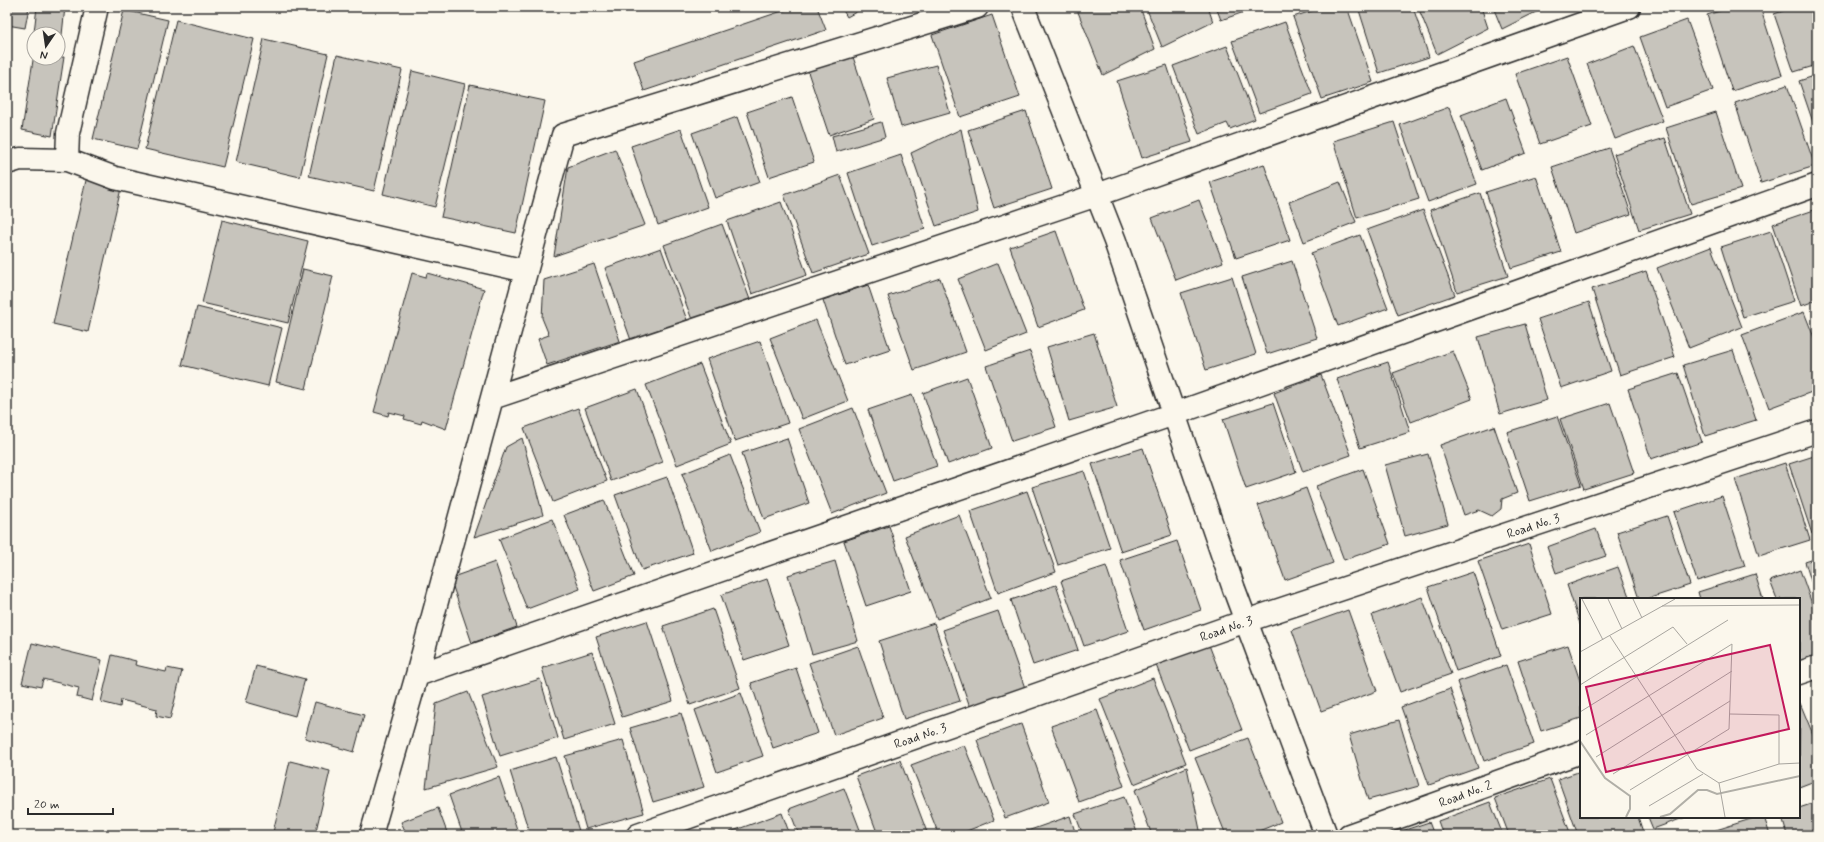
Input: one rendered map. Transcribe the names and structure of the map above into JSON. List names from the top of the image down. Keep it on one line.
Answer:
{"streets":{"street":["Road No. 3","Road No. 2"]},"scale_bar":"20 m","north":"bottom"}
